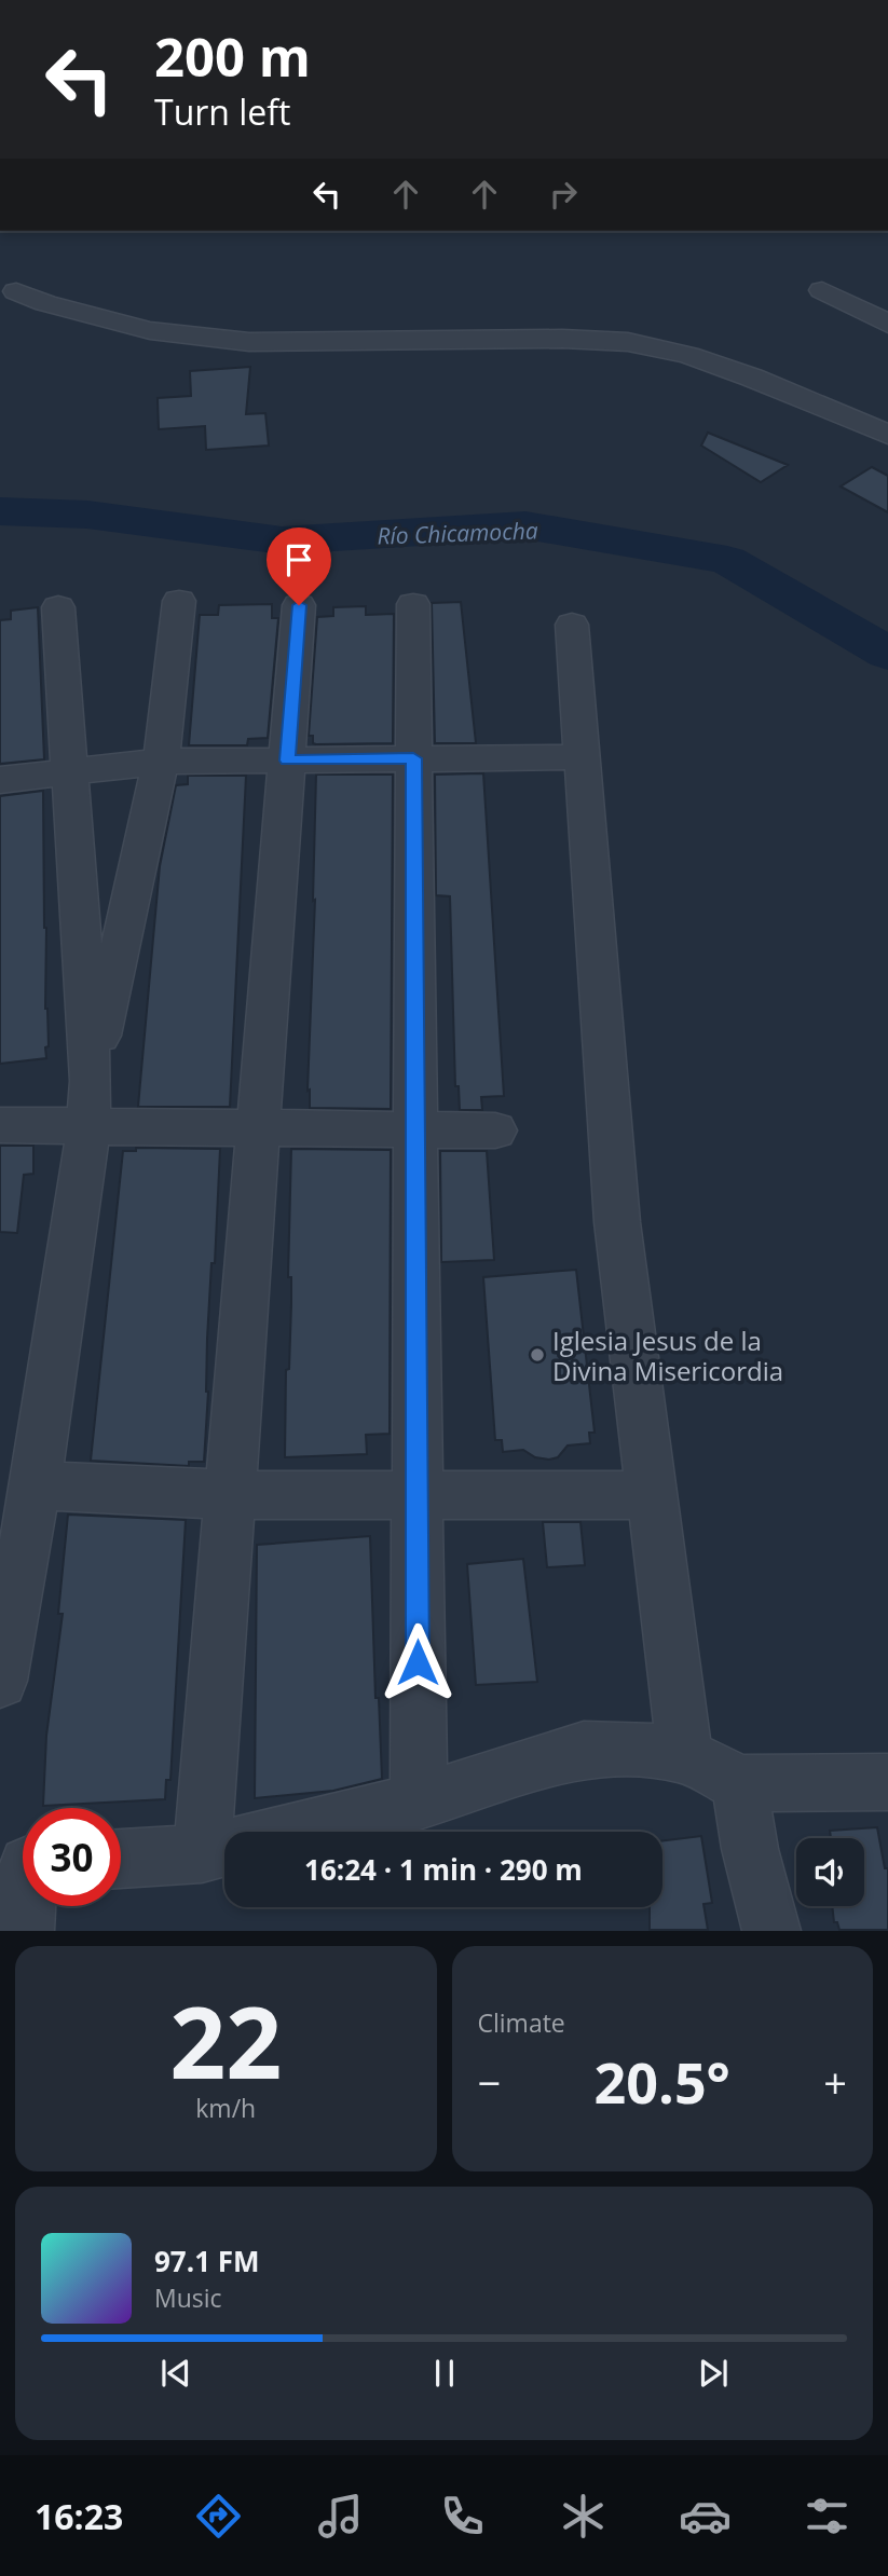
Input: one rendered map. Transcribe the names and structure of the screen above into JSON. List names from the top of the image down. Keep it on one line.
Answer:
{"water":["Río Chicamocha"],"places":["Iglesia Jesus de la Divina Misericordia"],"page":{"turn":["200 m","Turn left"],"limit":"30","trip":"16:24 · 1 min · 290 m","tile":[["22","km/h"],"Climate"],"heat":["−","20.5°","+"],"song":["97.1 FM","Music"],"tabs":"16:23"}}
